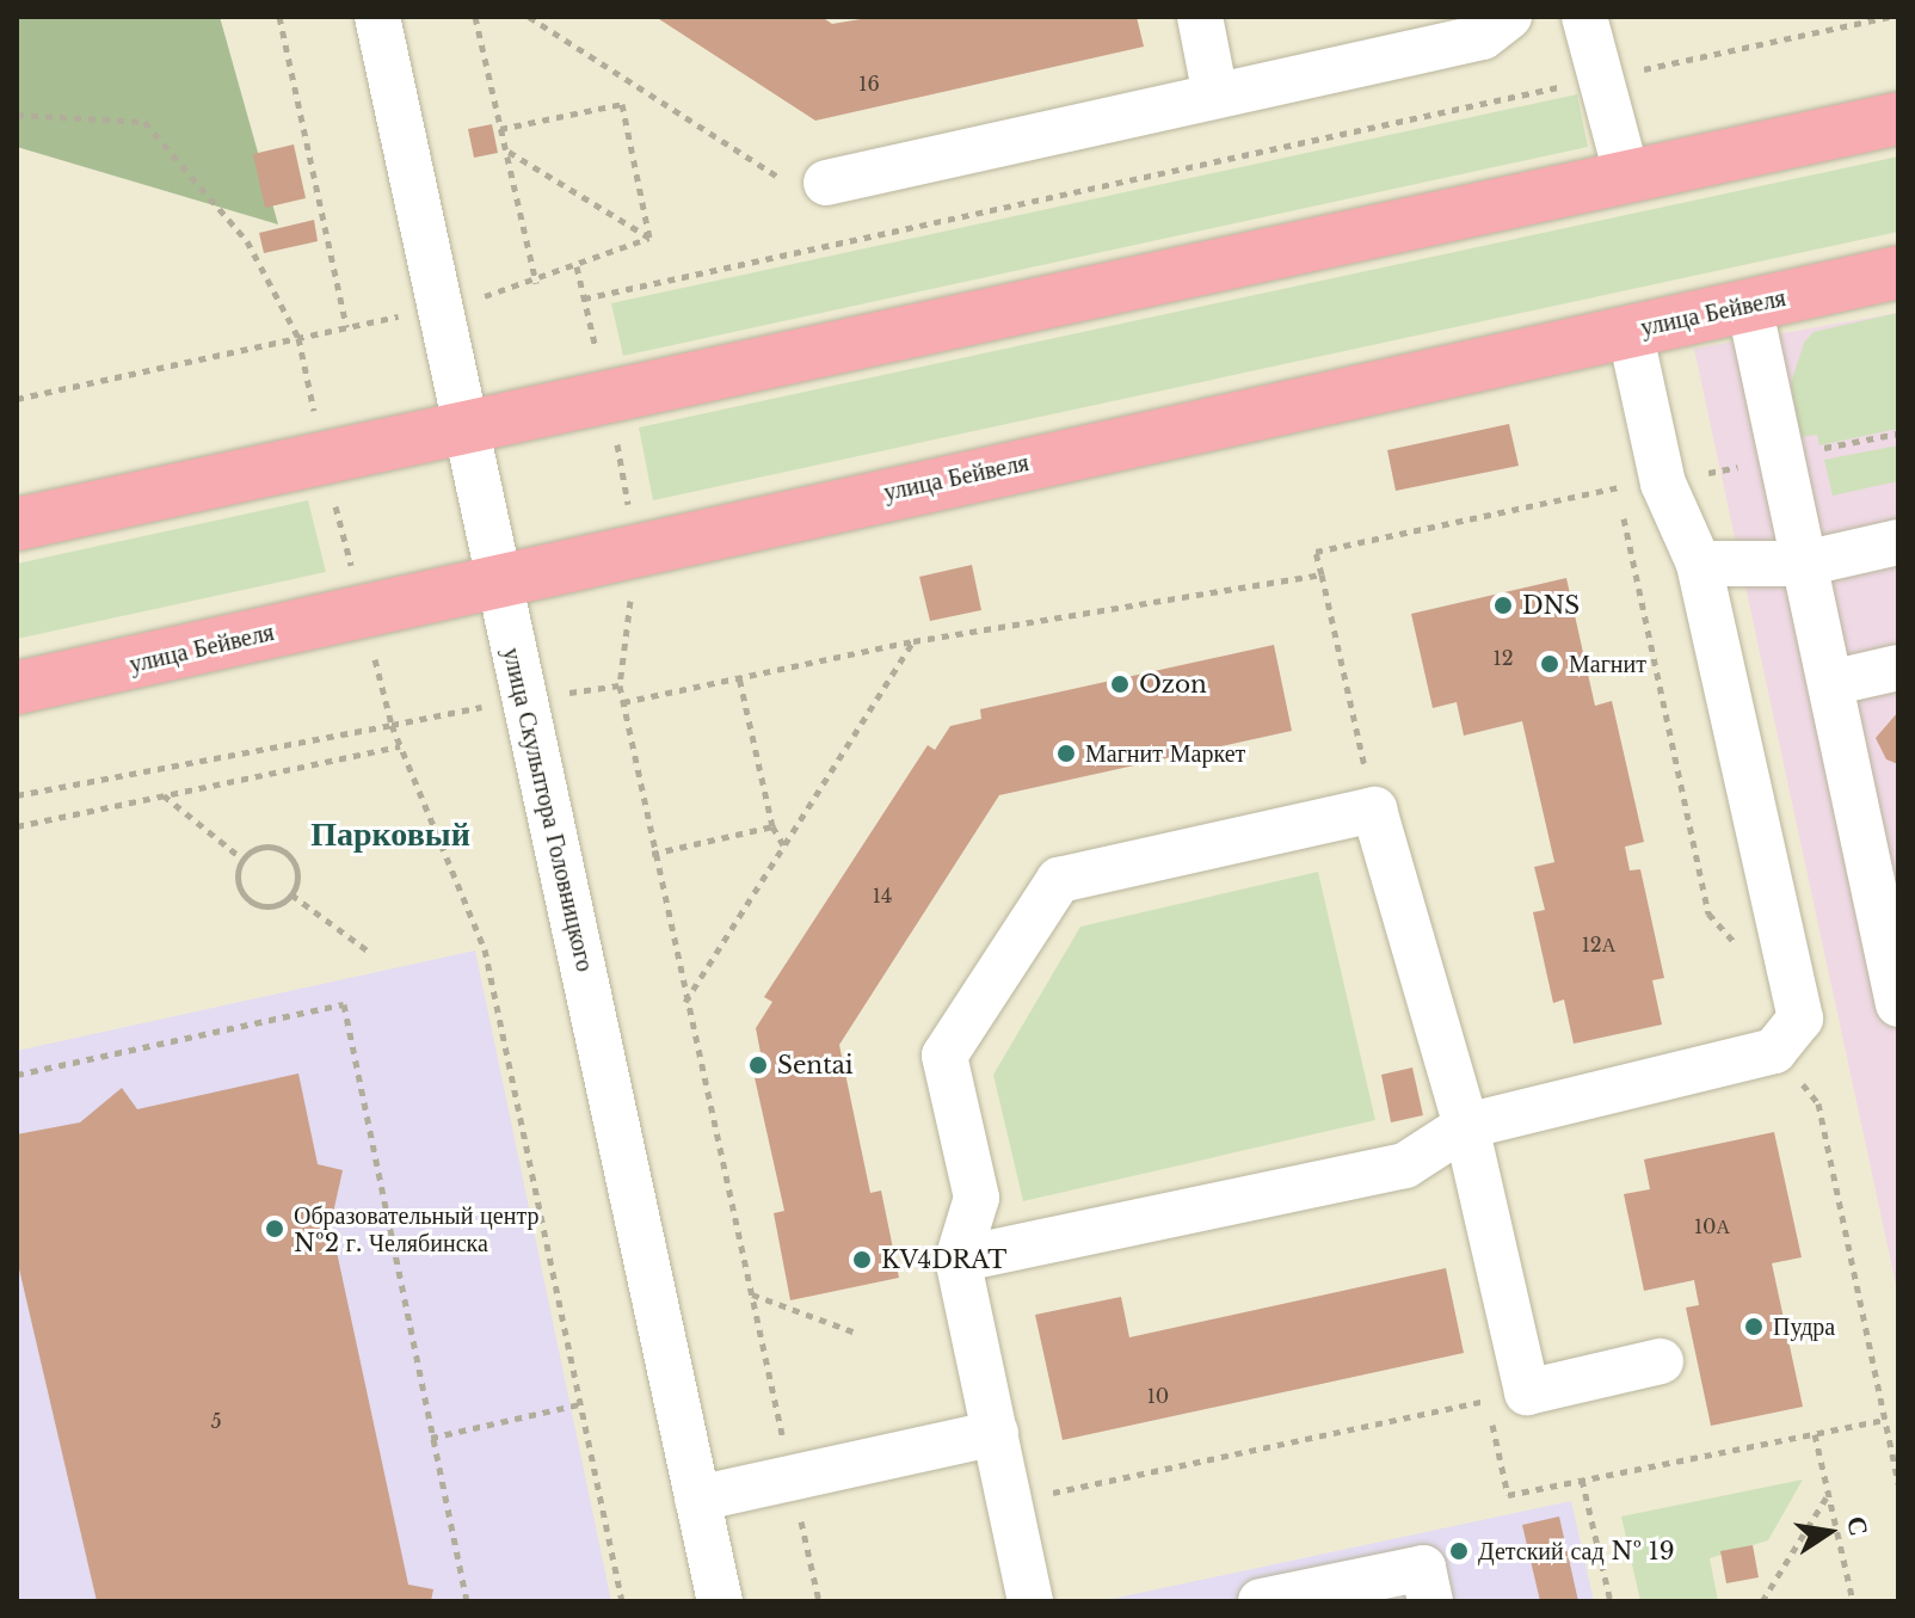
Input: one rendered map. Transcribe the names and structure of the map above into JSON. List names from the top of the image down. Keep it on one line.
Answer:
{"streets":{"main road":["улица Бейвеля"],"street":["улица Скульптора Головницкого"]},"crossings":[["улица Бейвеля","улица Скульптора Головницкого"]],"districts":["Парковый"],"places":["DNS","Магнит","Ozon","Магнит Маркет","Sentai","Образовательный центр №2 г. Челябинска","KV4DRAT","Пудра","Детский сад № 19"],"house_numbers":["16","12","14","12А","10А","10","5"],"north":"right"}
